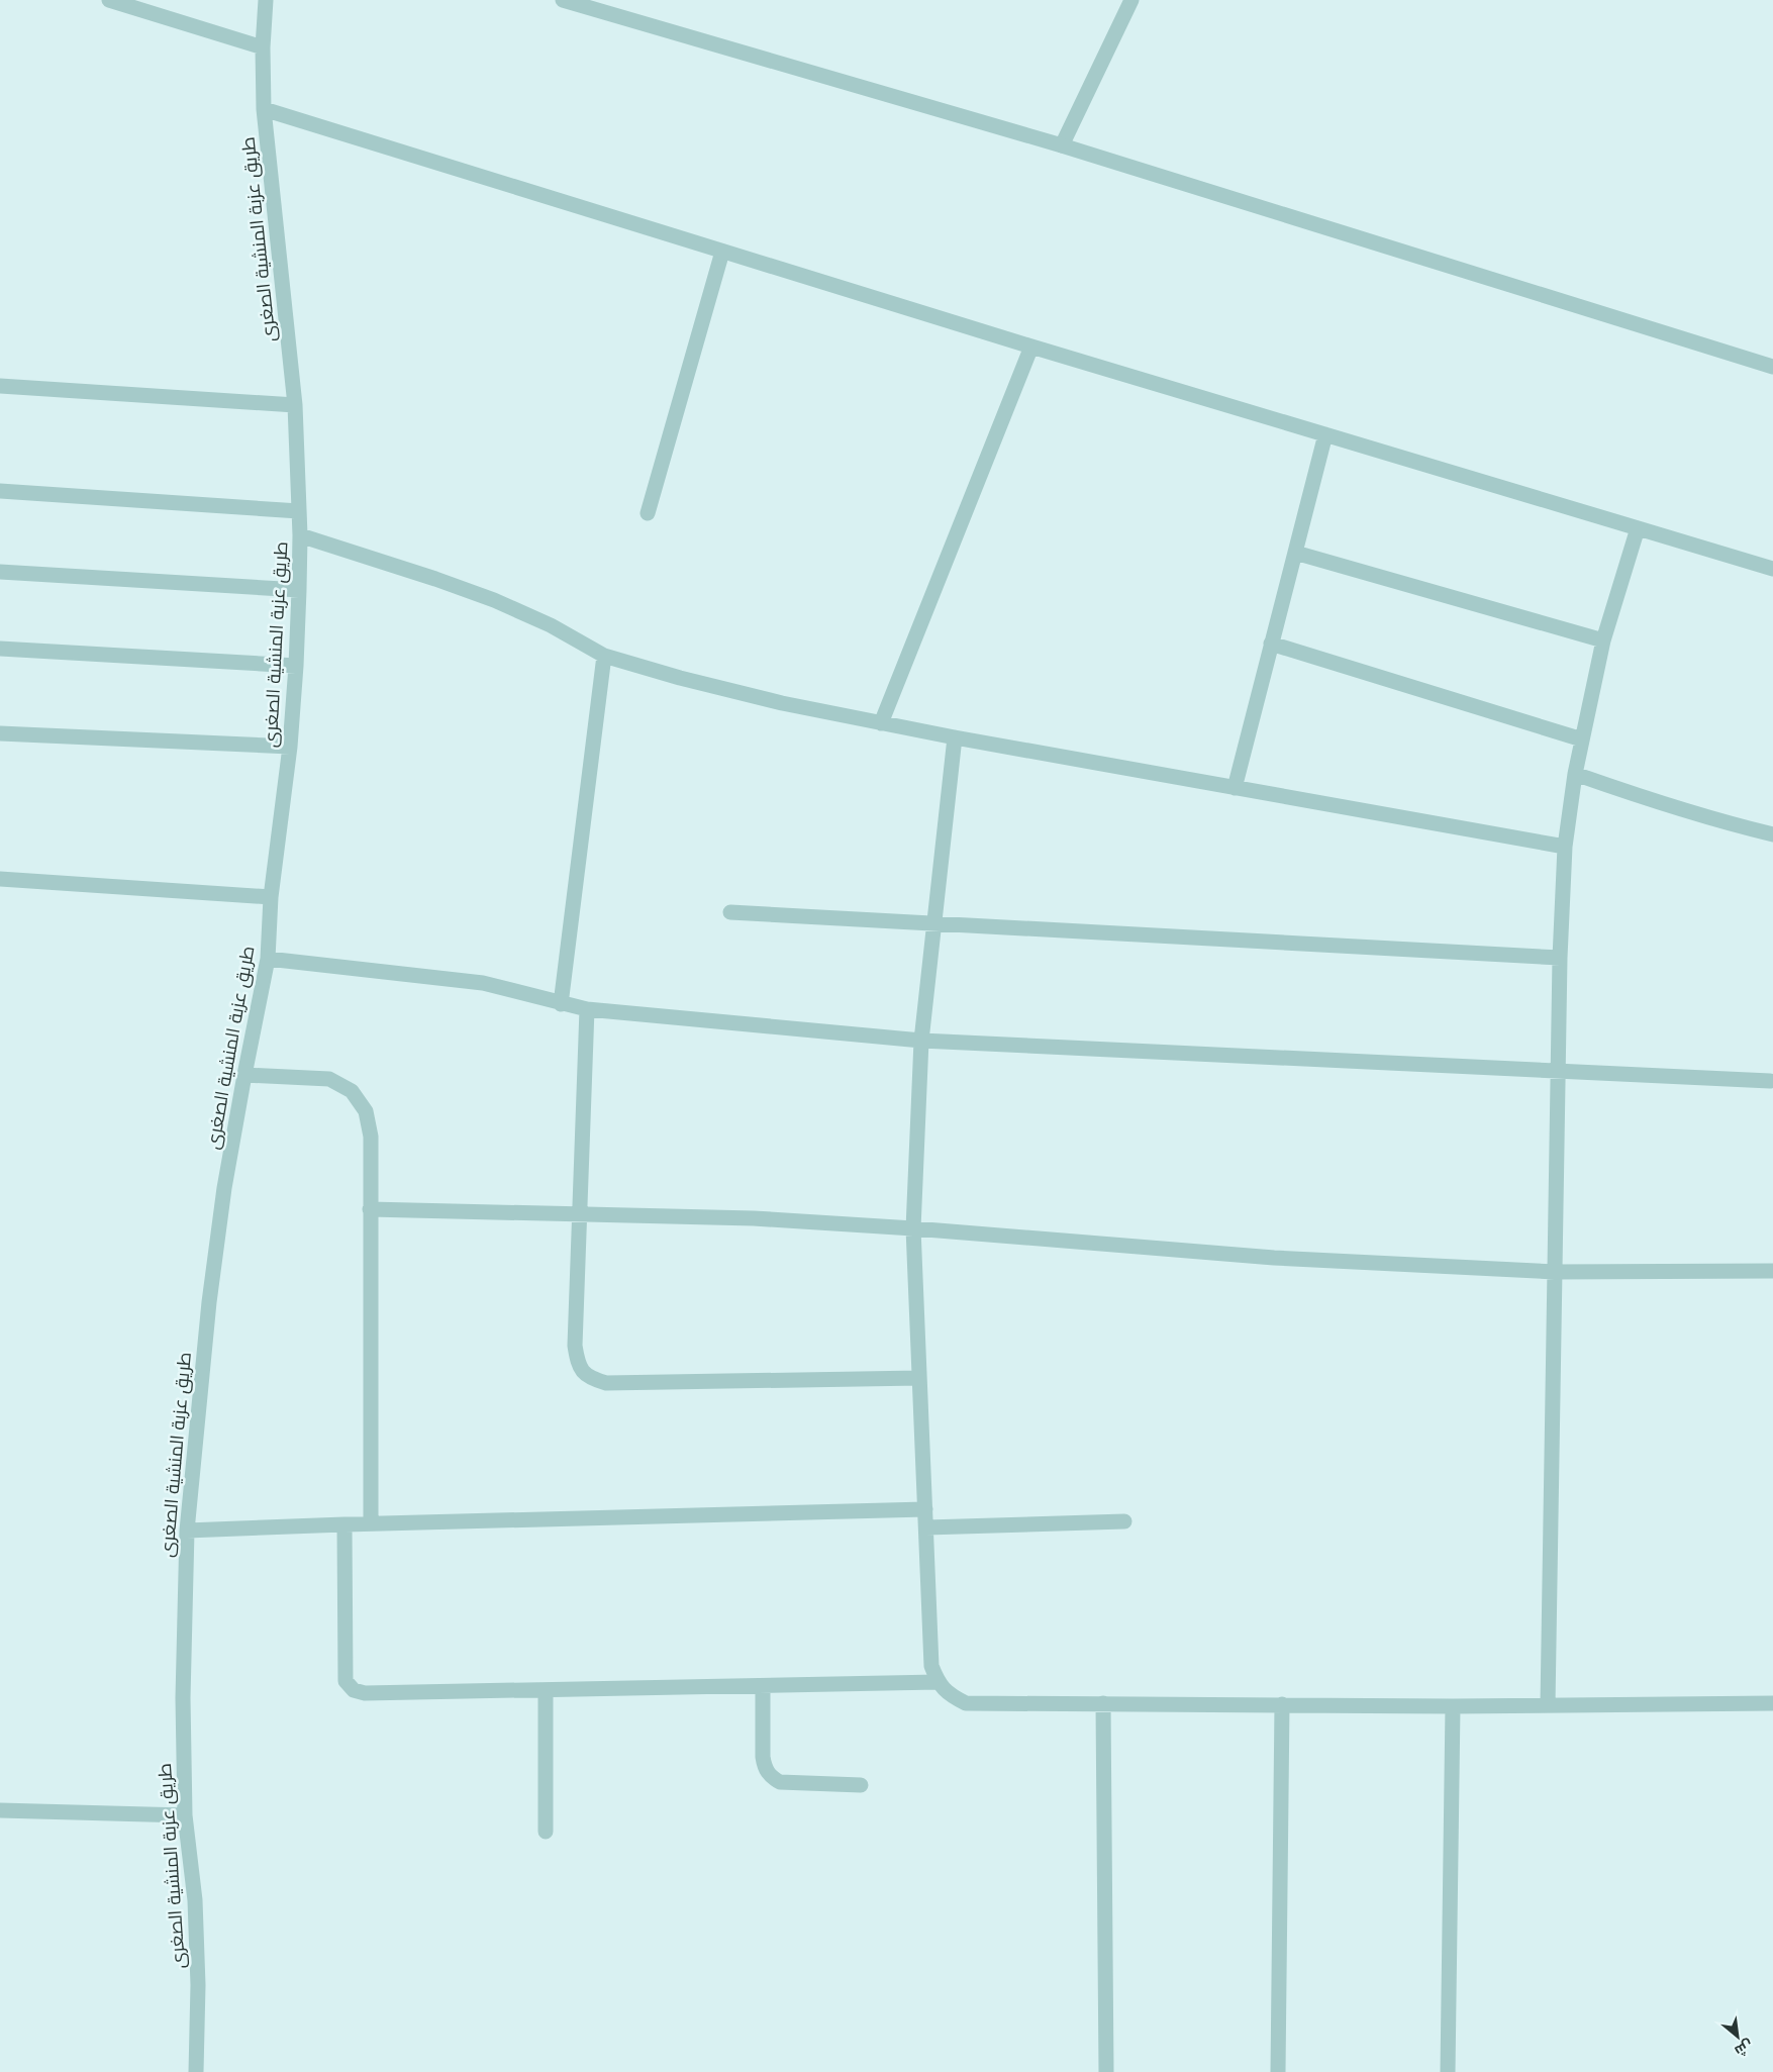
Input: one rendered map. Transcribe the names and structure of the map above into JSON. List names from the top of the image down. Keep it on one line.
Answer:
{"streets":{"street":["طريق عزبة المنشية الصغرى"]},"north":"bottom right"}
